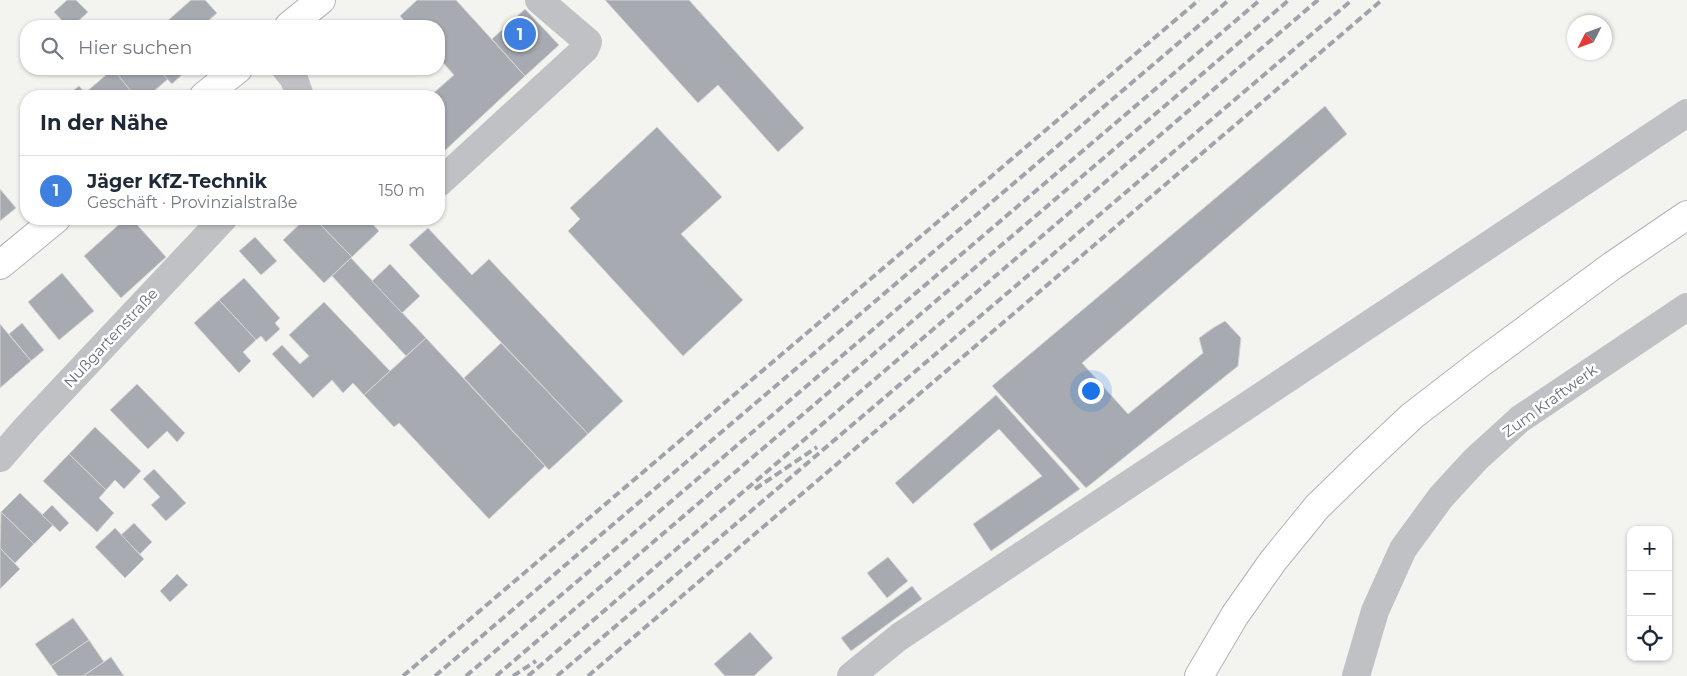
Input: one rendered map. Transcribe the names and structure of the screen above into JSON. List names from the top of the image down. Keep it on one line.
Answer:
{"streets":{"street":["Nußgartenstraße","Zum Kraftwerk"]},"north":"bottom left","page":{"pins":"1","search":"Hier suchen","heading":"In der Nähe","list":[{"mark":"1","name":"Jäger KfZ-Technik","note":"Geschäft · Provinzialstraße","value":"150 m"}],"map_buttons":["+","−"]}}
